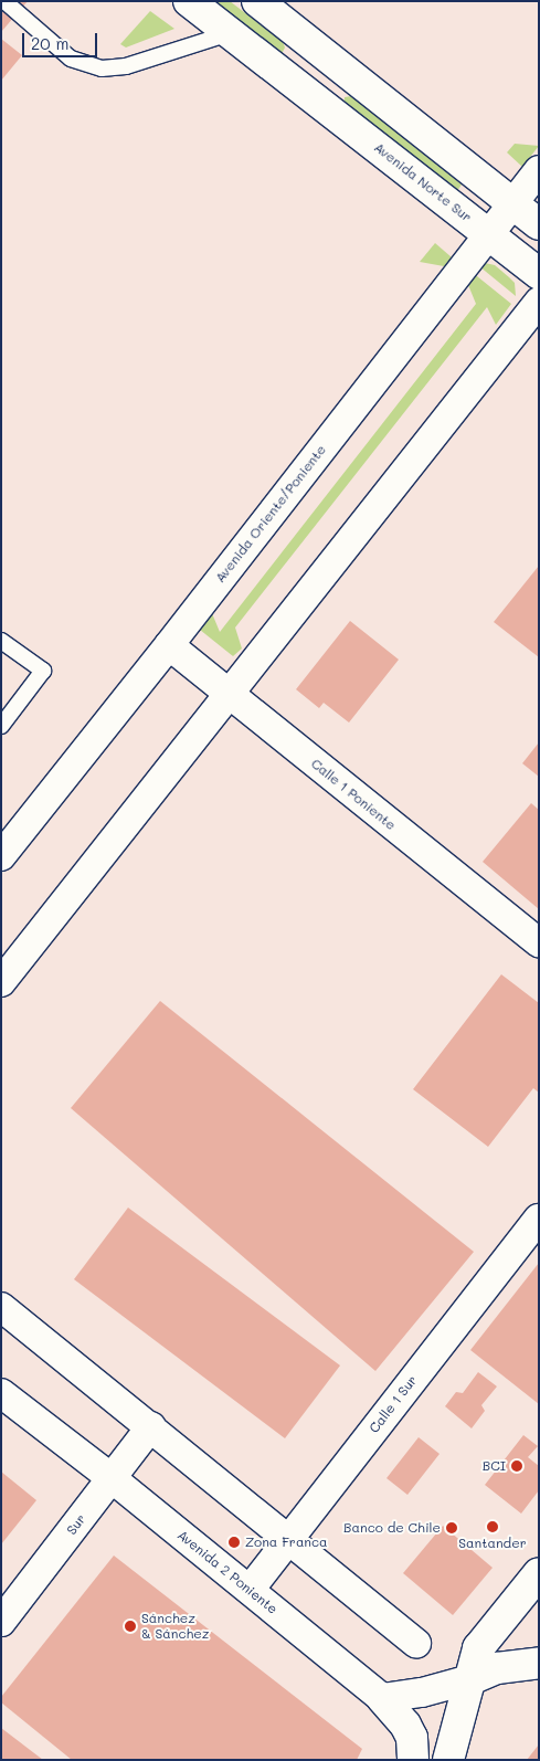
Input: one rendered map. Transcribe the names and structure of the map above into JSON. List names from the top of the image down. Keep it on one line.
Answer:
{"streets":{"street":["Avenida Norte Sur","Avenida Oriente/Poniente","Calle 1 Poniente","Calle 1 Sur","Sur","Avenida 2 Poniente"]},"crossings":[["Avenida Norte Sur","Avenida Oriente/Poniente"],["Avenida Oriente/Poniente","Calle 1 Poniente"],["Calle 1 Sur","Avenida 2 Poniente"],["Sur","Avenida 2 Poniente"]],"places":["BCI","Santander","Banco de Chile","Zona Franca","Sánchez & Sánchez"],"scale_bar":"20 m"}
